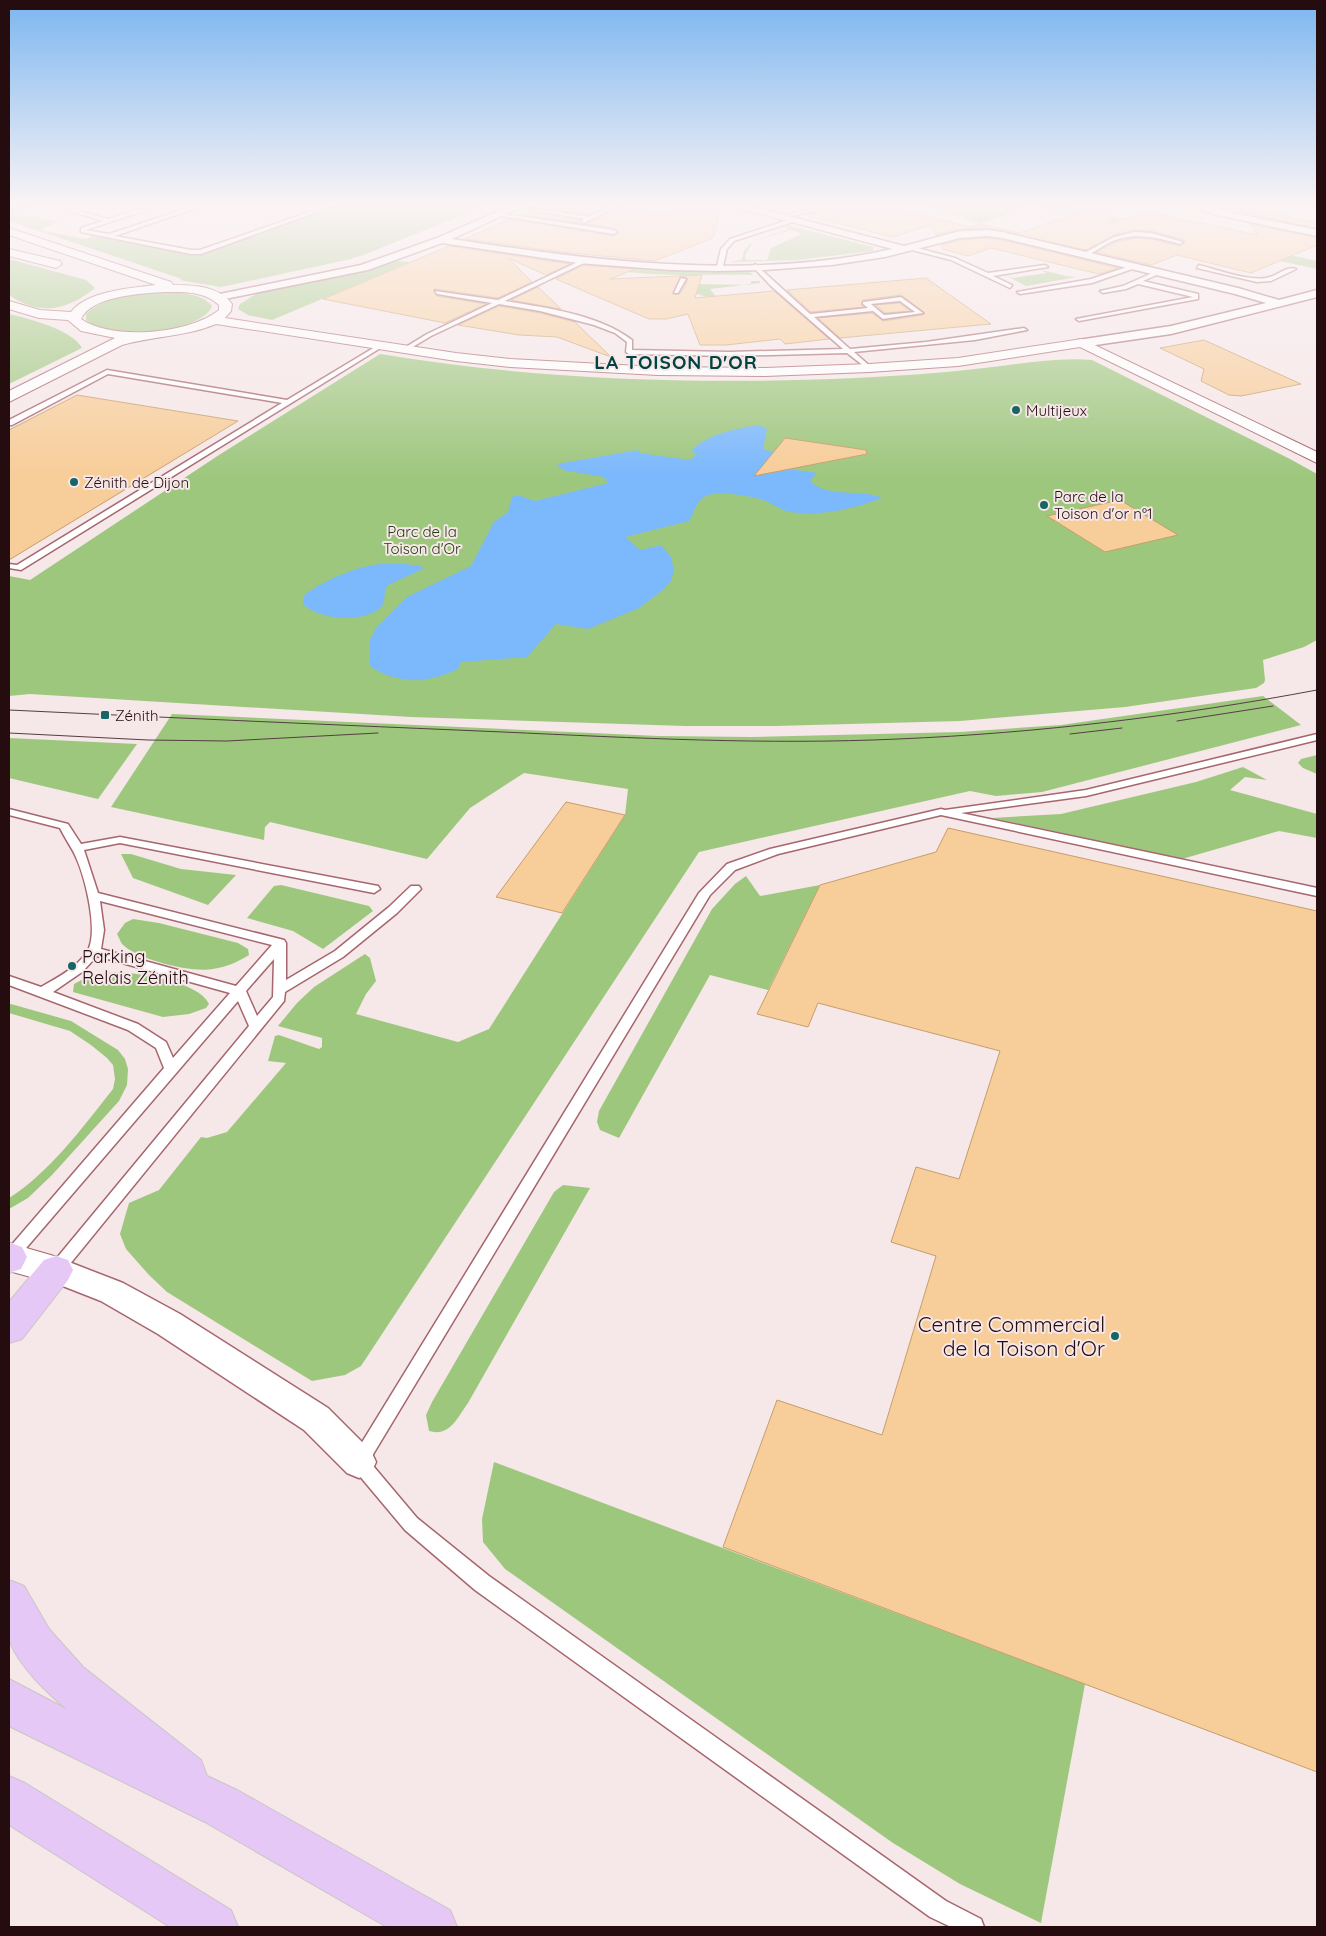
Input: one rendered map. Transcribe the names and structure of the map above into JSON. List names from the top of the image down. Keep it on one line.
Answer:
{"districts":["LA TOISON D'OR"],"parks":["Parc de la Toison d'Or"],"places":{"other":["Multijeux","Zénith de Dijon","Parc de la Toison d'or n°1","Parking Relais Zénith","Centre Commercial de la Toison d'Or"],"transit":["Zénith"]}}
